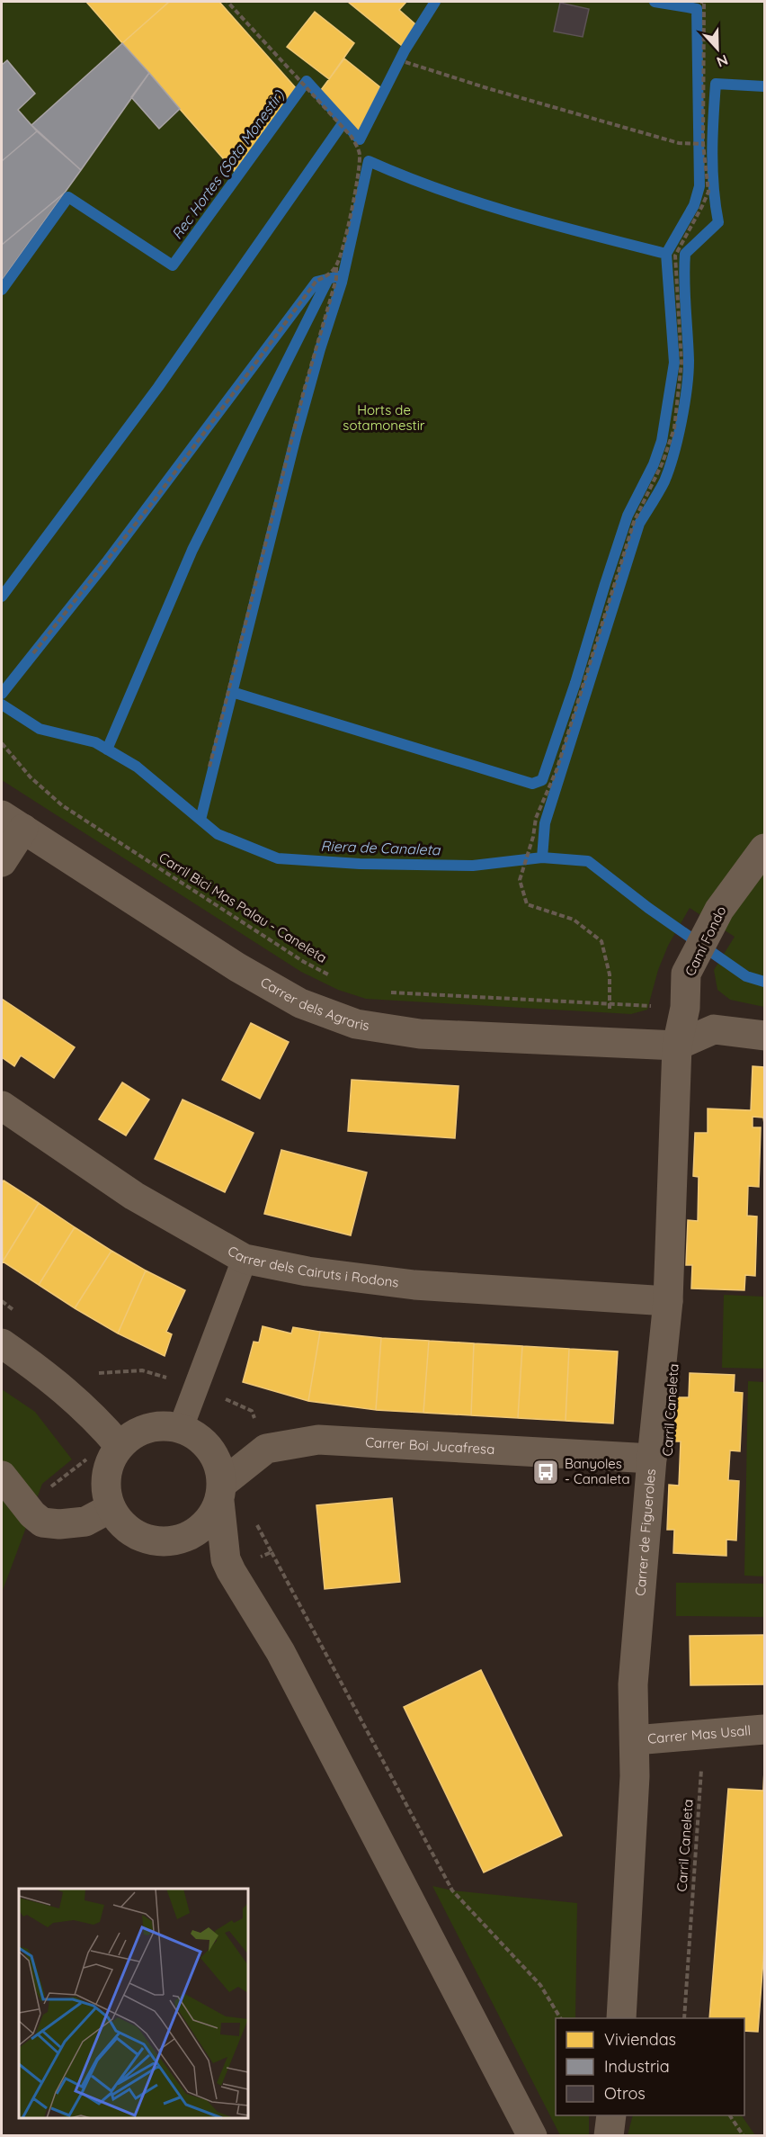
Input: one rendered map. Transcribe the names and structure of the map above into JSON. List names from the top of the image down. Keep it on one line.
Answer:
{"streets":{"street":["Camí Fondo","Carrer dels Agraris","Carrer dels Cairuts i Rodons","Carrer Boi Jucafresa","Carrer de Figueroles","Carrer Mas Usall"],"path":["Carril Bici Mas Palau - Caneleta","Carril Caneleta"]},"crossings":[["Camí Fondo","Carrer dels Agraris"],["Camí Fondo","Carrer de Figueroles"],["Carrer dels Agraris","Carrer de Figueroles"],["Carrer dels Cairuts i Rodons","Carrer de Figueroles"],["Carril Caneleta","Carrer Mas Usall"],["Carrer Boi Jucafresa","Carrer de Figueroles"],["Carrer de Figueroles","Carrer Mas Usall"]],"water":["Rec Hortes (Sota Monestir)","Riera de Canaleta"],"parks":["Horts de sotamonestir"],"places":{"bus stop":["Banyoles - Canaleta"]},"legend":["Viviendas","Industria","Otros"],"north":"bottom"}
